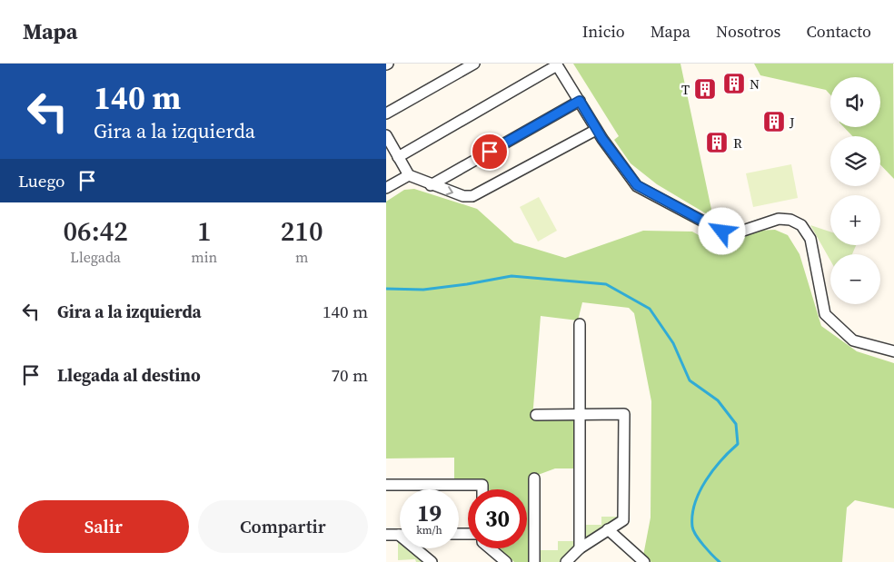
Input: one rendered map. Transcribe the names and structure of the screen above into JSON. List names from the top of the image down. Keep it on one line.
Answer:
{"places":{"building":["N","T","J","R"]},"page":{"header":"Mapa","nav":["Inicio","Mapa","Nosotros","Contacto"],"turn":["140 m","Gira a la izquierda"],"map_buttons":["+","−"],"then":"Luego","eta":["06:42","Llegada","1","min","210","m"],"list":[{"name":"Gira a la izquierda","value":"140 m"},{"name":"Llegada al destino","value":"70 m"}],"speed":"19 km/h","limit":"30","buttons":["Salir","Compartir"]}}
